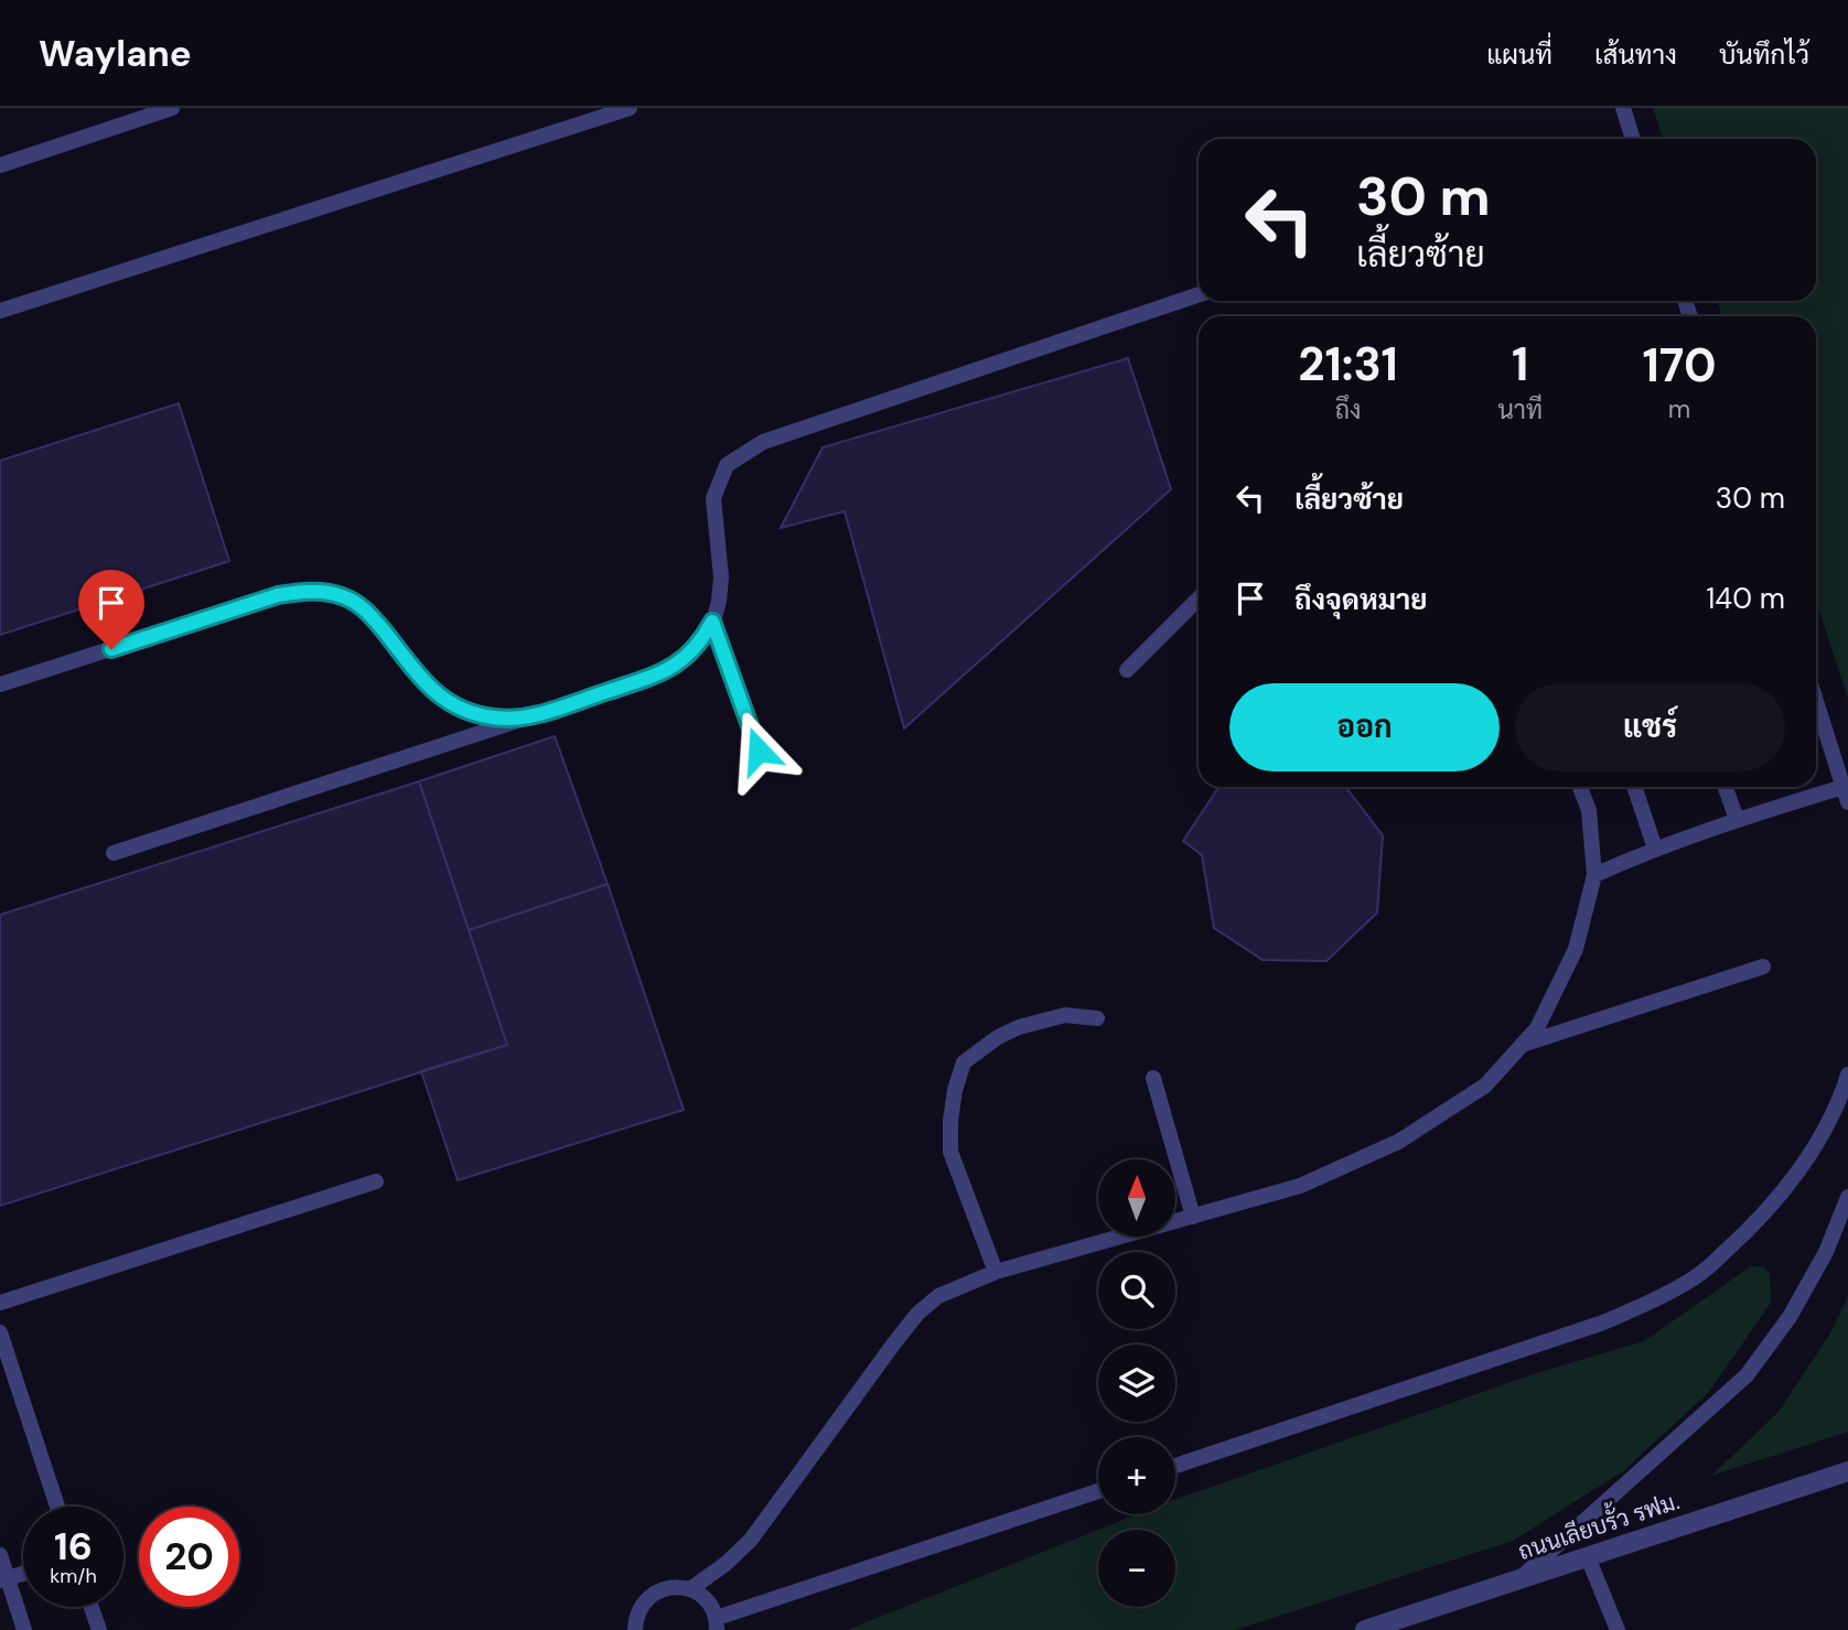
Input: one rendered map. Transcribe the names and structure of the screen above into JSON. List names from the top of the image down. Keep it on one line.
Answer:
{"streets":{"street":["ถนนเลียบรั้ว รฟม."]},"north":"top","page":{"header":"Waylane","nav":["แผนที่","เส้นทาง","บันทึกไว้"],"turn":["30 m","เลี้ยวซ้าย"],"eta":["21:31","ถึง","1","นาที","170","m"],"list":[{"name":"เลี้ยวซ้าย","value":"30 m"},{"name":"ถึงจุดหมาย","value":"140 m"}],"buttons":["ออก","แชร์"],"map_buttons":["+","−"],"speed":"16 km/h","limit":"20"}}
